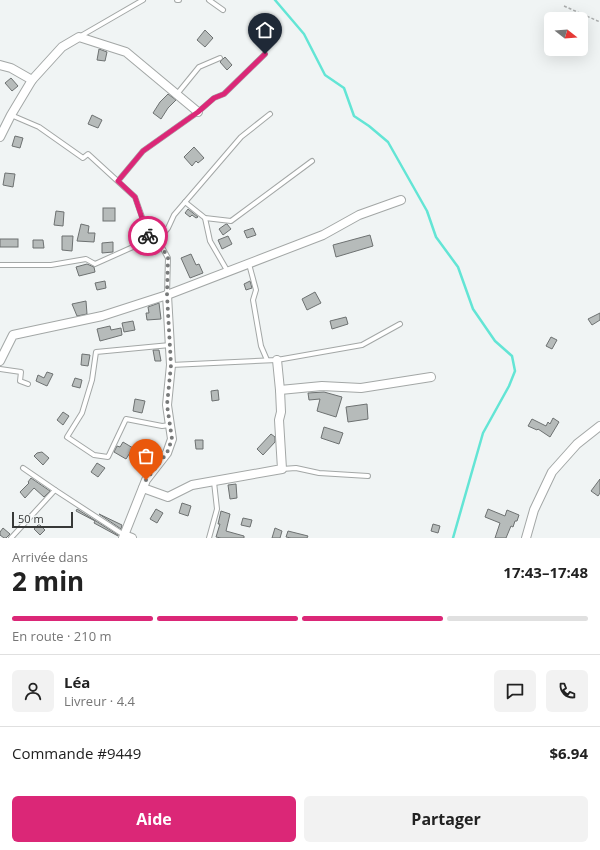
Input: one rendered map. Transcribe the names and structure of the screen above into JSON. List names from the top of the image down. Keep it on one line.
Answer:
{"scale_bar":"50 m","north":"right","page":{"scale":"50 m","heading":["2 min","Arrivée dans","17:43–17:48"],"panel":["Léa","Livreur · 4.4","Commande #9449","$6.94"],"bar":"En route · 210 m","buttons":["Aide","Partager"]}}
